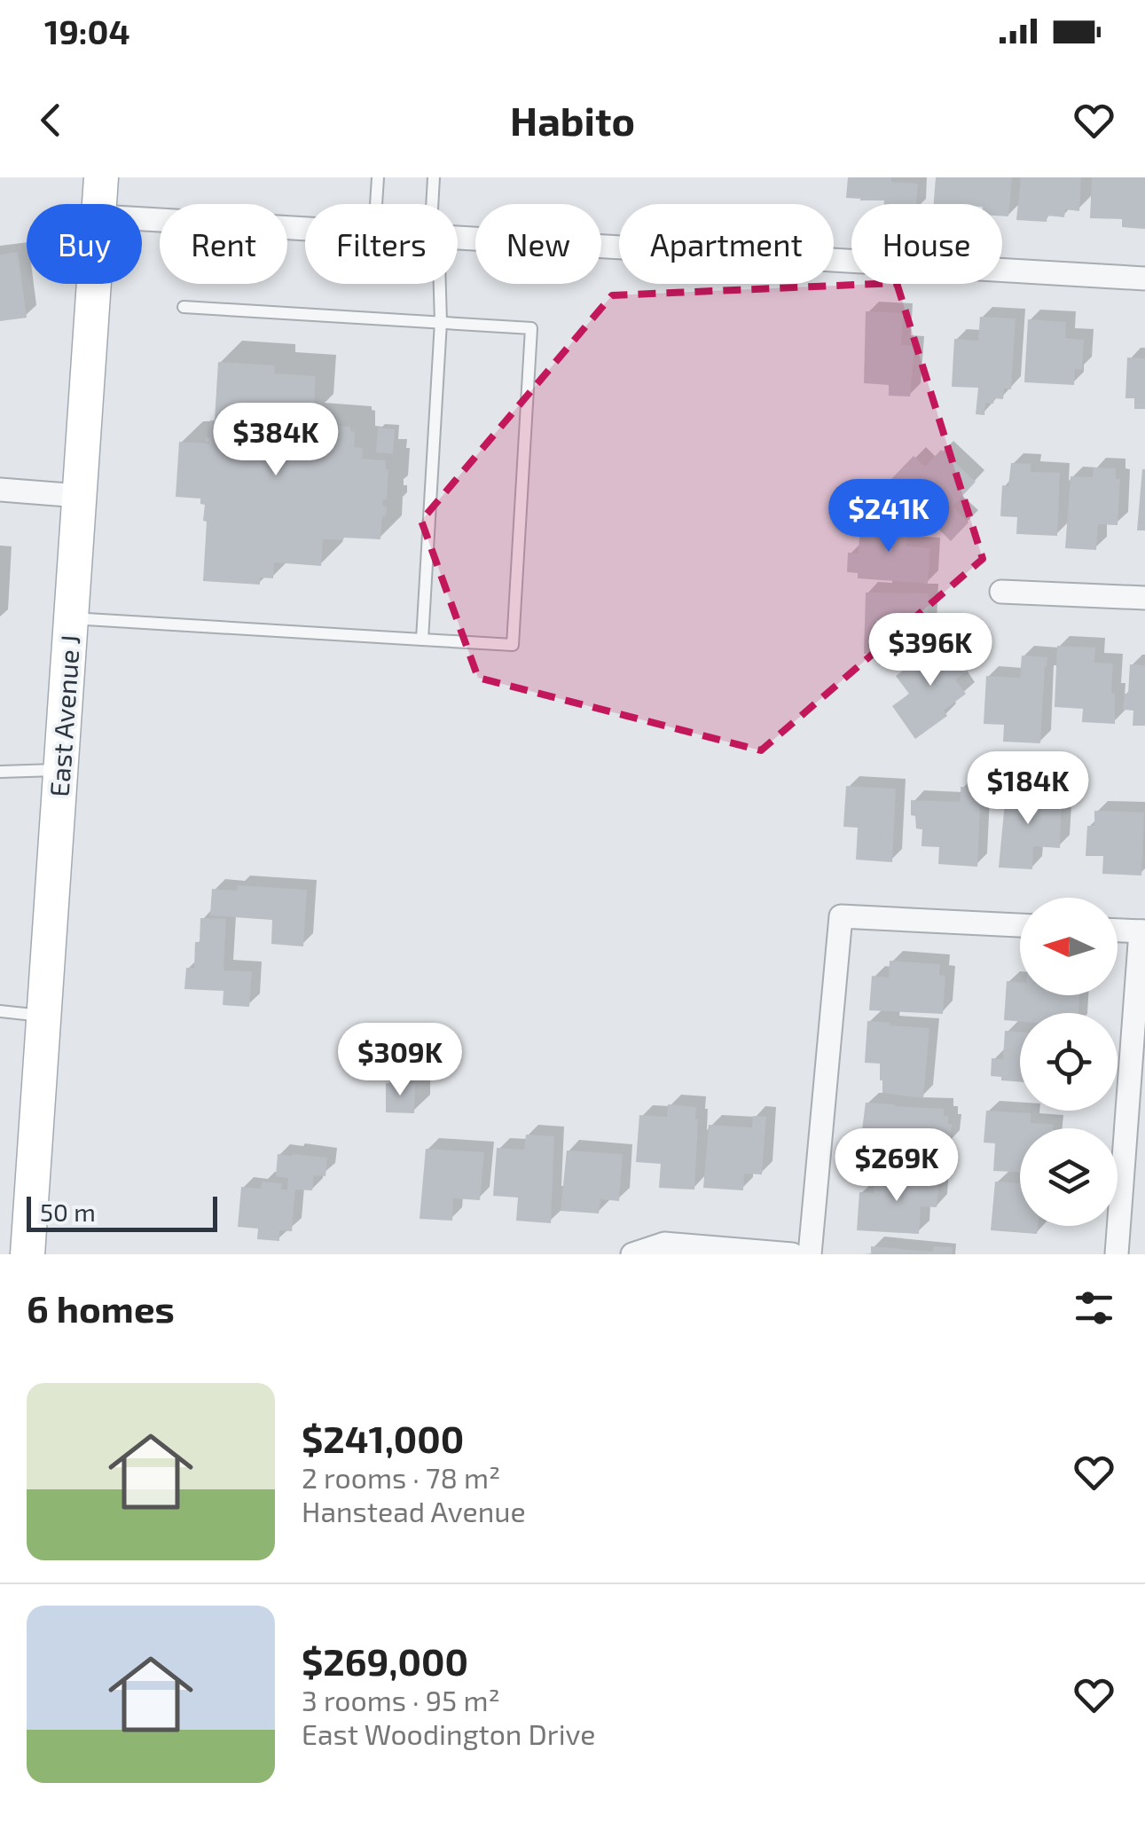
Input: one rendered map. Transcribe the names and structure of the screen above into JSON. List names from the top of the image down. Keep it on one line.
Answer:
{"streets":{"main road":["East Avenue J"]},"scale_bar":"50 m","north":"left","page":{"status":"19:04","header":"Habito","chip":["Buy","Rent","Filters","New","Apartment","House"],"price":["$384K","$241K","$396K","$184K","$309K","$269K"],"scale":"50 m","heading":"6 homes","list":[{"name":"$241,000","note":"2 rooms · 78 m² · Hanstead Avenue"},{"name":"$269,000","note":"3 rooms · 95 m² · East Woodington Drive"}]}}
